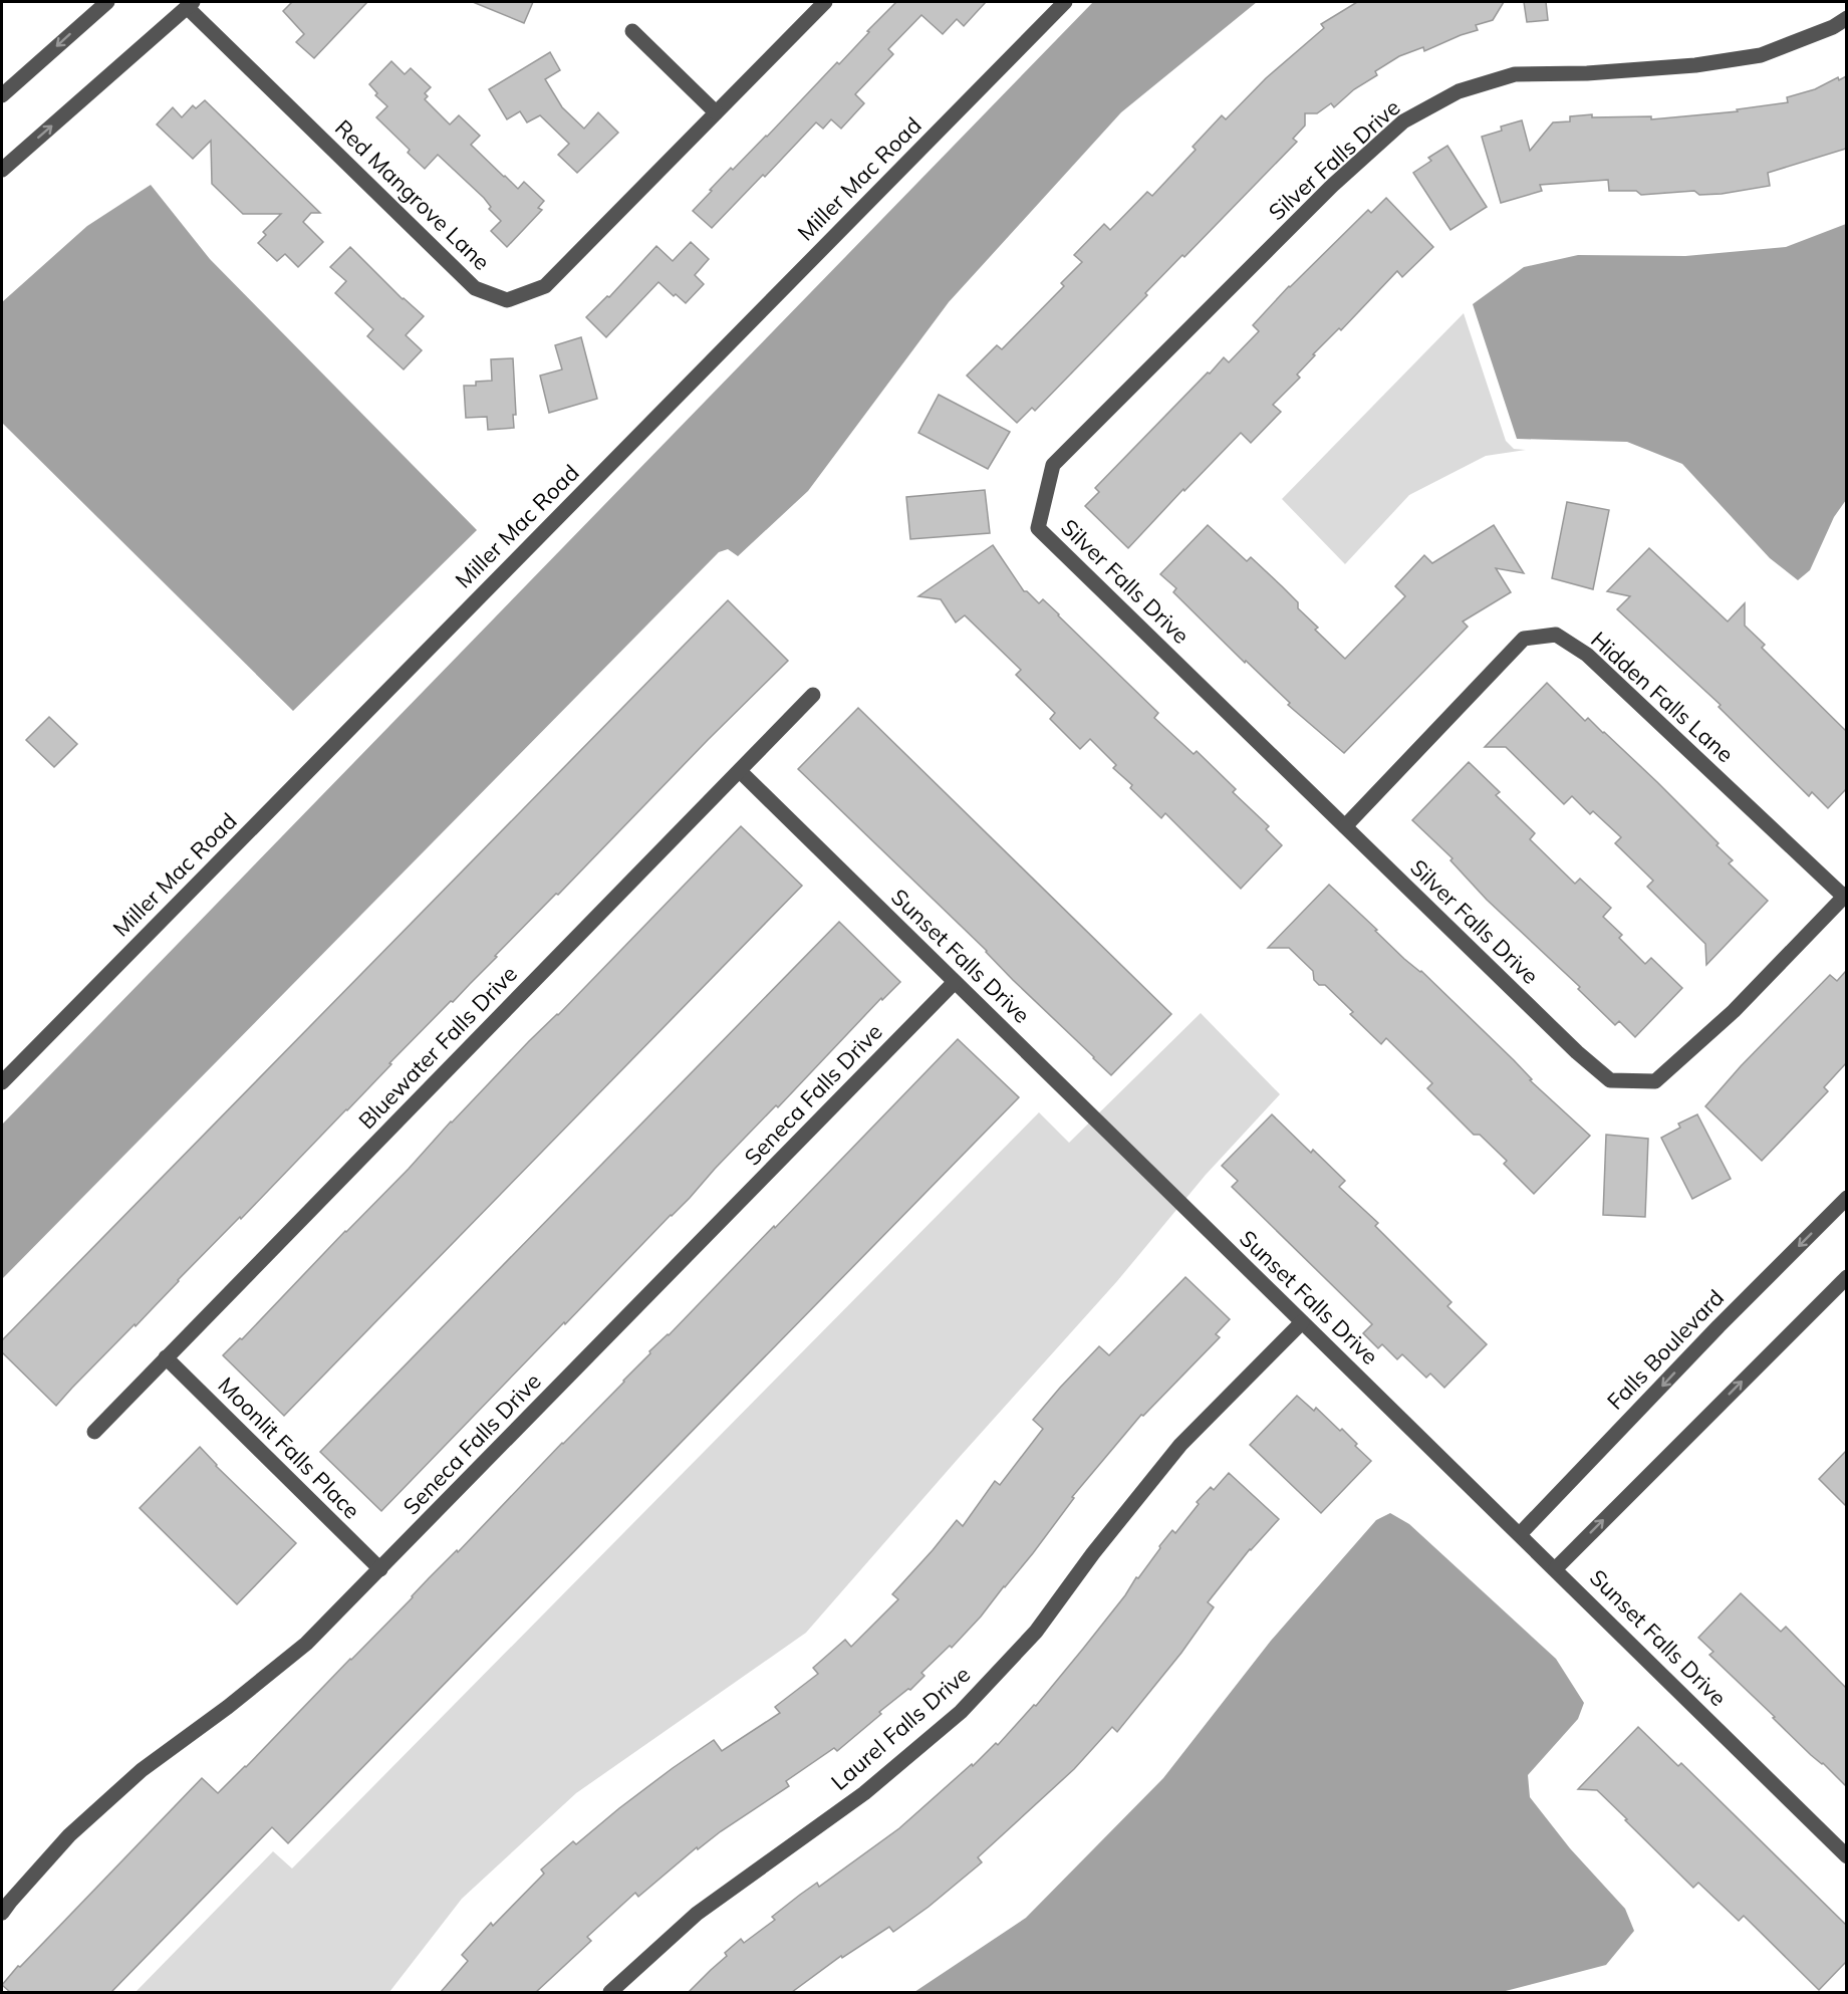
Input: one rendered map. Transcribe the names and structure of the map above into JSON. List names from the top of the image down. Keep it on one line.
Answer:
{"streets":{"street":["Silver Falls Drive","Miller Mac Road","Red Mangrove Lane","Hidden Falls Lane","Sunset Falls Drive","Bluewater Falls Drive","Seneca Falls Drive","Falls Boulevard","Moonlit Falls Place","Laurel Falls Drive"]},"crossings":[["Silver Falls Drive","Hidden Falls Lane"],["Sunset Falls Drive","Bluewater Falls Drive"],["Sunset Falls Drive","Seneca Falls Drive"],["Sunset Falls Drive","Falls Boulevard"],["Sunset Falls Drive","Laurel Falls Drive"],["Bluewater Falls Drive","Moonlit Falls Place"],["Seneca Falls Drive","Moonlit Falls Place"]]}
